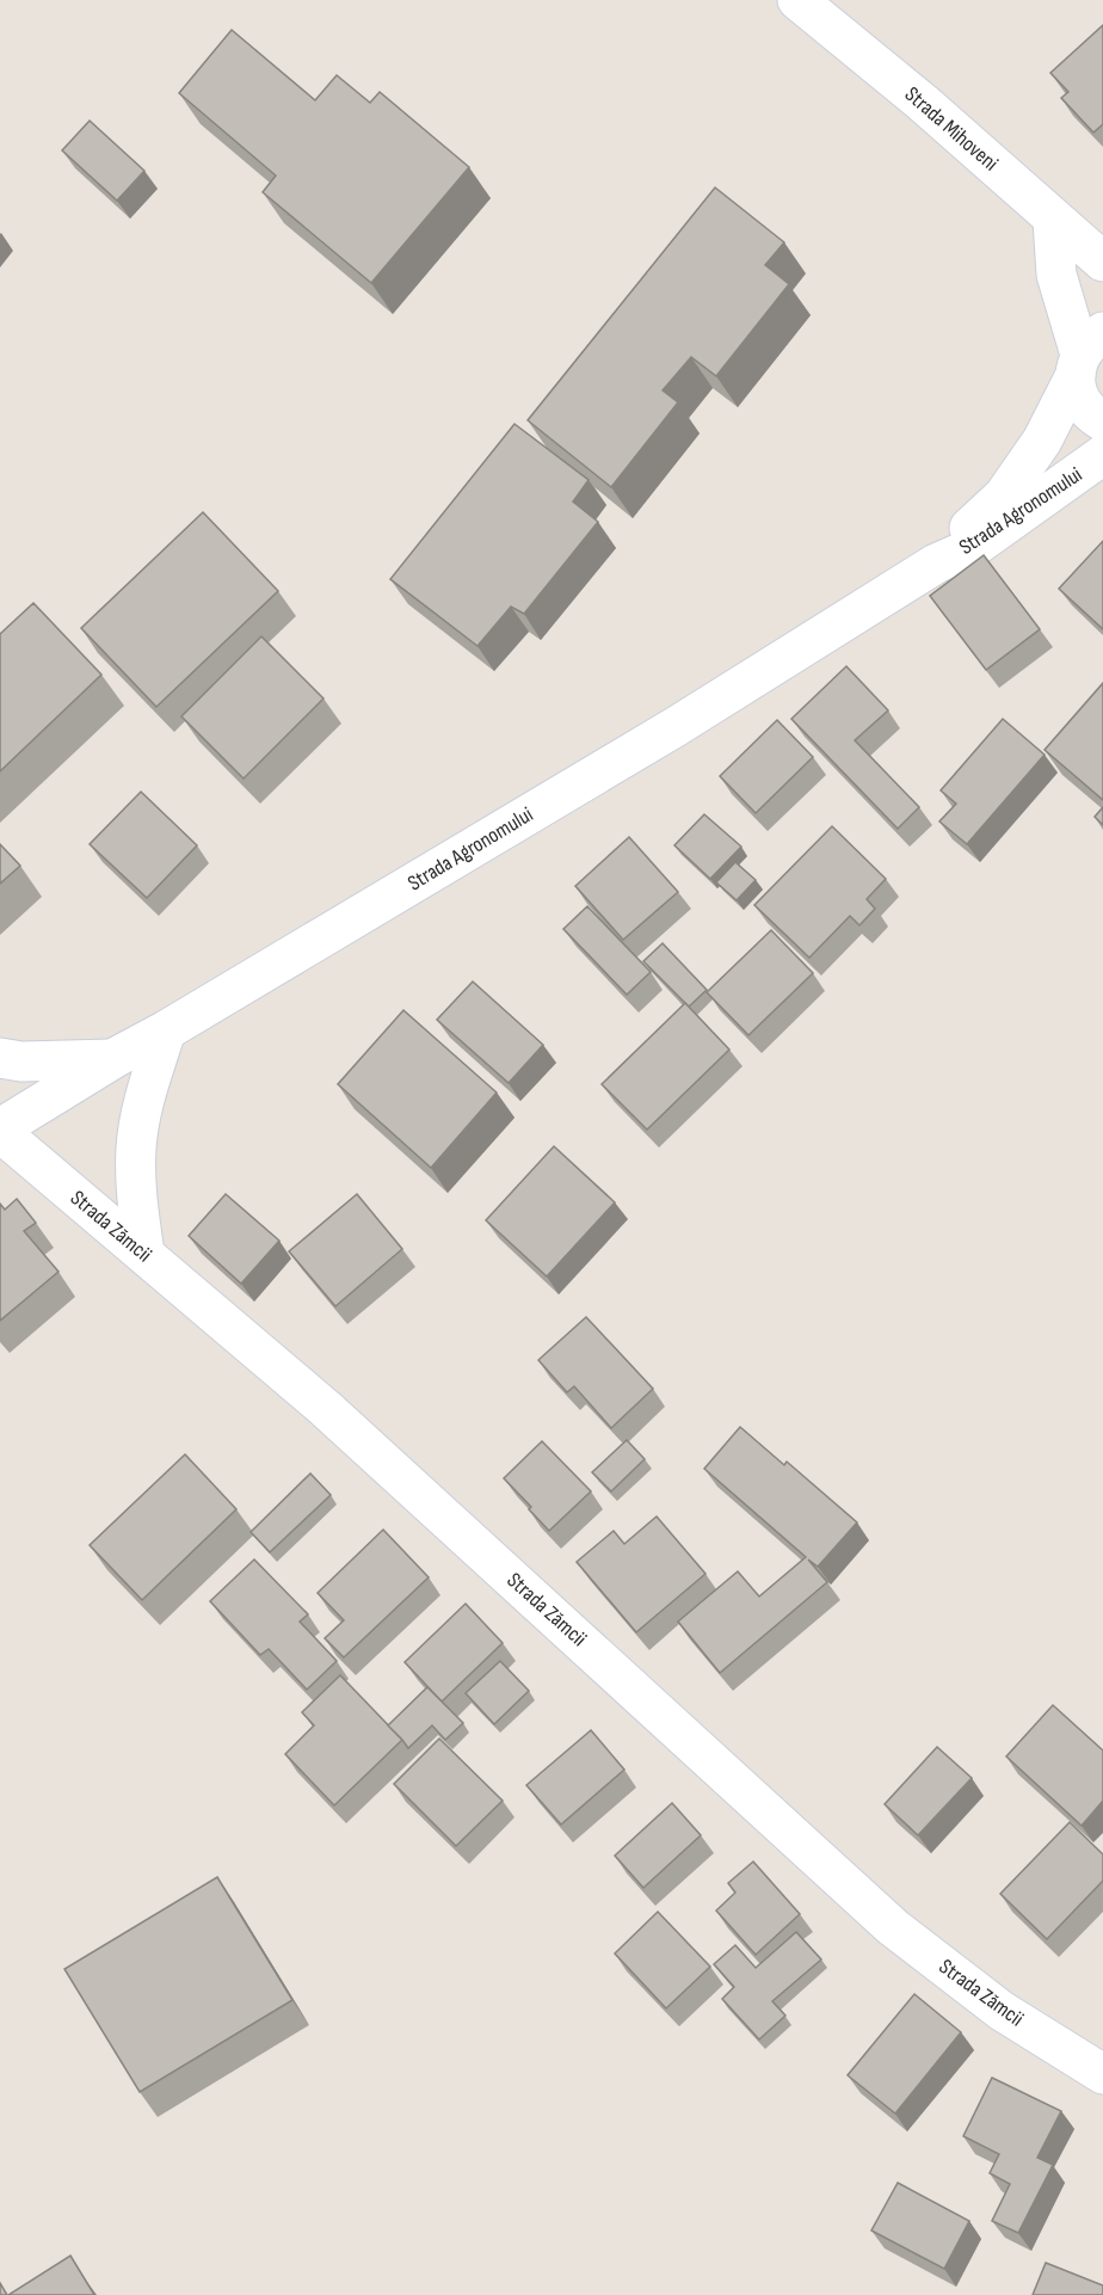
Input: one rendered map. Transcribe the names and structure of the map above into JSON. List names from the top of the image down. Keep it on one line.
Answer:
{"streets":{"street":["Strada Mihoveni","Strada Agronomului","Strada Zămcii"]},"crossings":[["Strada Agronomului","Strada Zămcii"]]}
